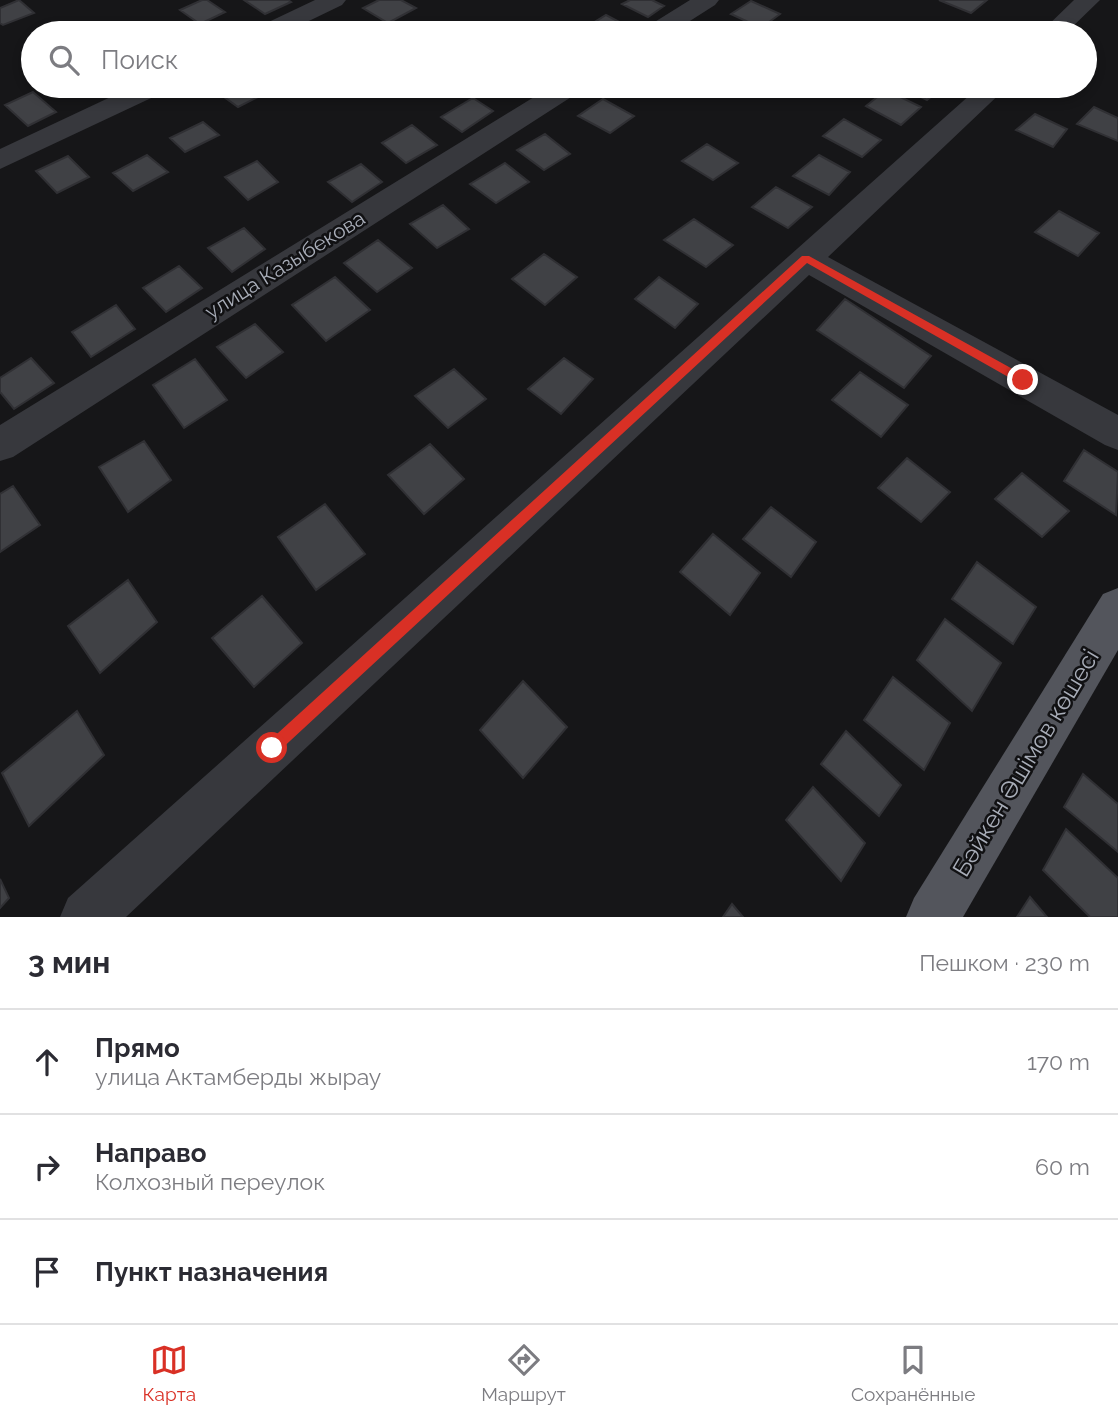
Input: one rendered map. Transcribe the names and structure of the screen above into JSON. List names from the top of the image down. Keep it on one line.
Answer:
{"streets":{"main road":["Бәйкен Әшімов көшесі"],"street":["улица Казыбекова"]},"page":{"search":"Поиск","heading":["3 мин","Пешком · 230 m"],"list":[["Прямо","улица Актамберды жырау","170 m"],["Направо","Колхозный переулок","60 m"],"Пункт назначения"],"nav":["Карта","Маршрут","Сохранённые"]}}
